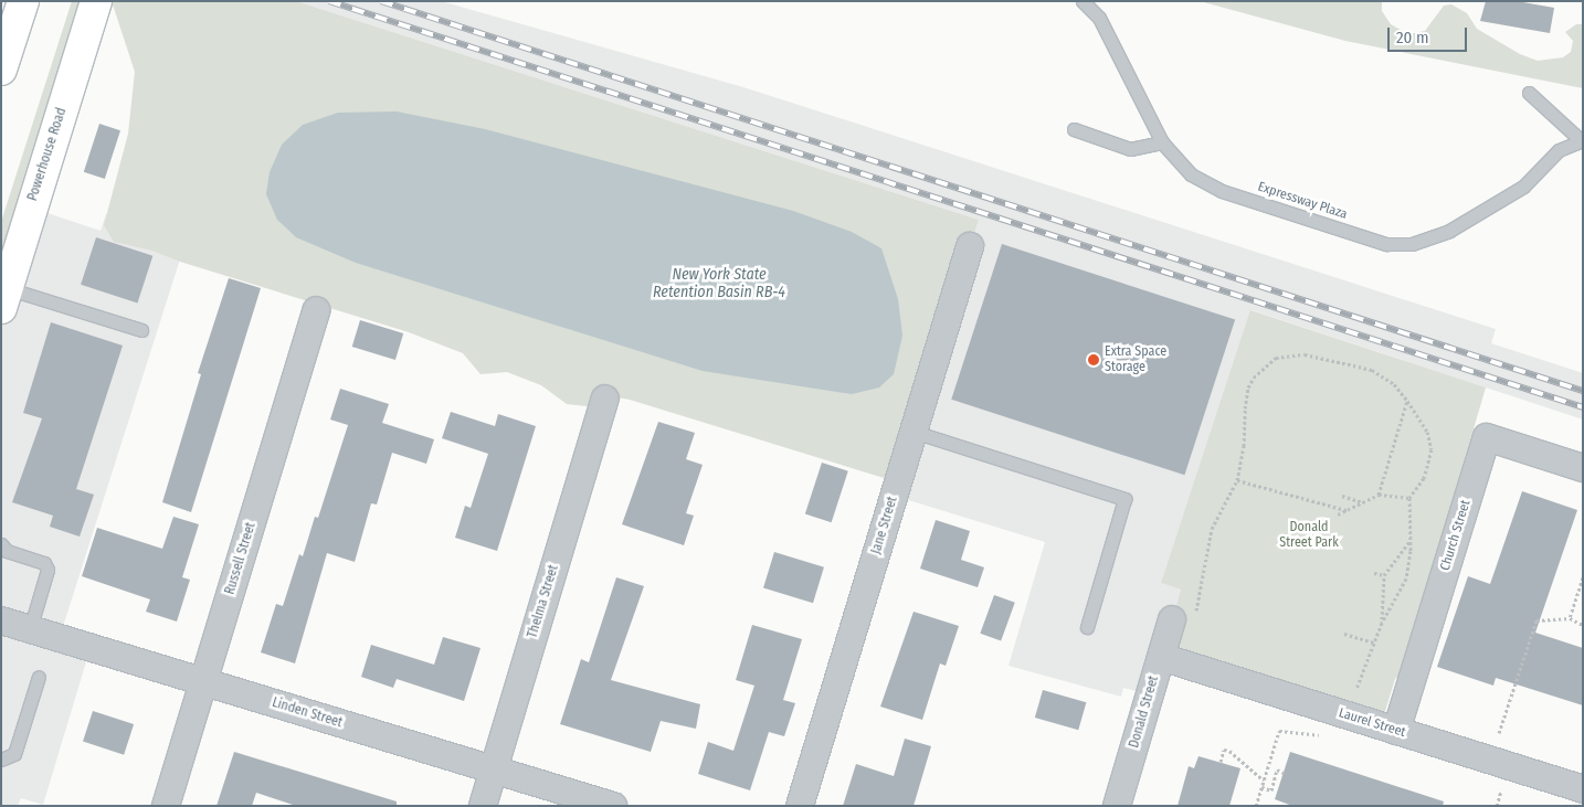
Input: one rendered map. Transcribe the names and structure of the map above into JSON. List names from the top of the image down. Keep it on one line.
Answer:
{"streets":{"main road":["Powerhouse Road"],"street":["Jane Street","Church Street","Russell Street","Thelma Street","Donald Street","Linden Street","Laurel Street"],"lane":["Expressway Plaza"]},"crossings":[["Church Street","Laurel Street"],["Russell Street","Linden Street"],["Thelma Street","Linden Street"],["Donald Street","Laurel Street"]],"water":["New York State Retention Basin RB-4"],"parks":["Donald Street Park"],"places":["Extra Space Storage"],"scale_bar":"20 m"}
